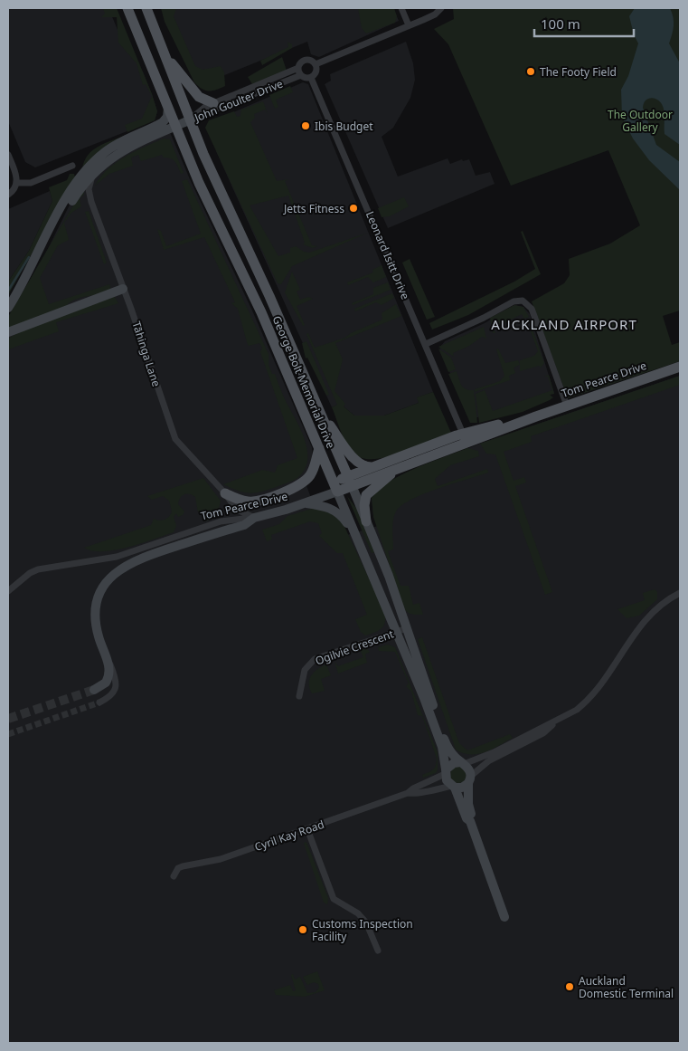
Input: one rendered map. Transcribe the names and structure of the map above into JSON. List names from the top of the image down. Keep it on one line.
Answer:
{"streets":{"main road":["Tom Pearce Drive","George Bolt Memorial Drive"],"street":["John Goulter Drive","Leonard Isitt Drive","Tāhinga Lane","Ogilvie Crescent","Cyril Kay Road"]},"crossings":[["John Goulter Drive","Leonard Isitt Drive"],["John Goulter Drive","George Bolt Memorial Drive"],["Leonard Isitt Drive","Tom Pearce Drive"],["Tāhinga Lane","Tom Pearce Drive"],["Tom Pearce Drive","George Bolt Memorial Drive"],["George Bolt Memorial Drive","Ogilvie Crescent"],["George Bolt Memorial Drive","Cyril Kay Road"]],"districts":["AUCKLAND AIRPORT"],"parks":["The Outdoor Gallery"],"places":["The Footy Field","Ibis Budget","Jetts Fitness","Customs Inspection Facility","Auckland Domestic Terminal"],"scale_bar":"100 m"}
